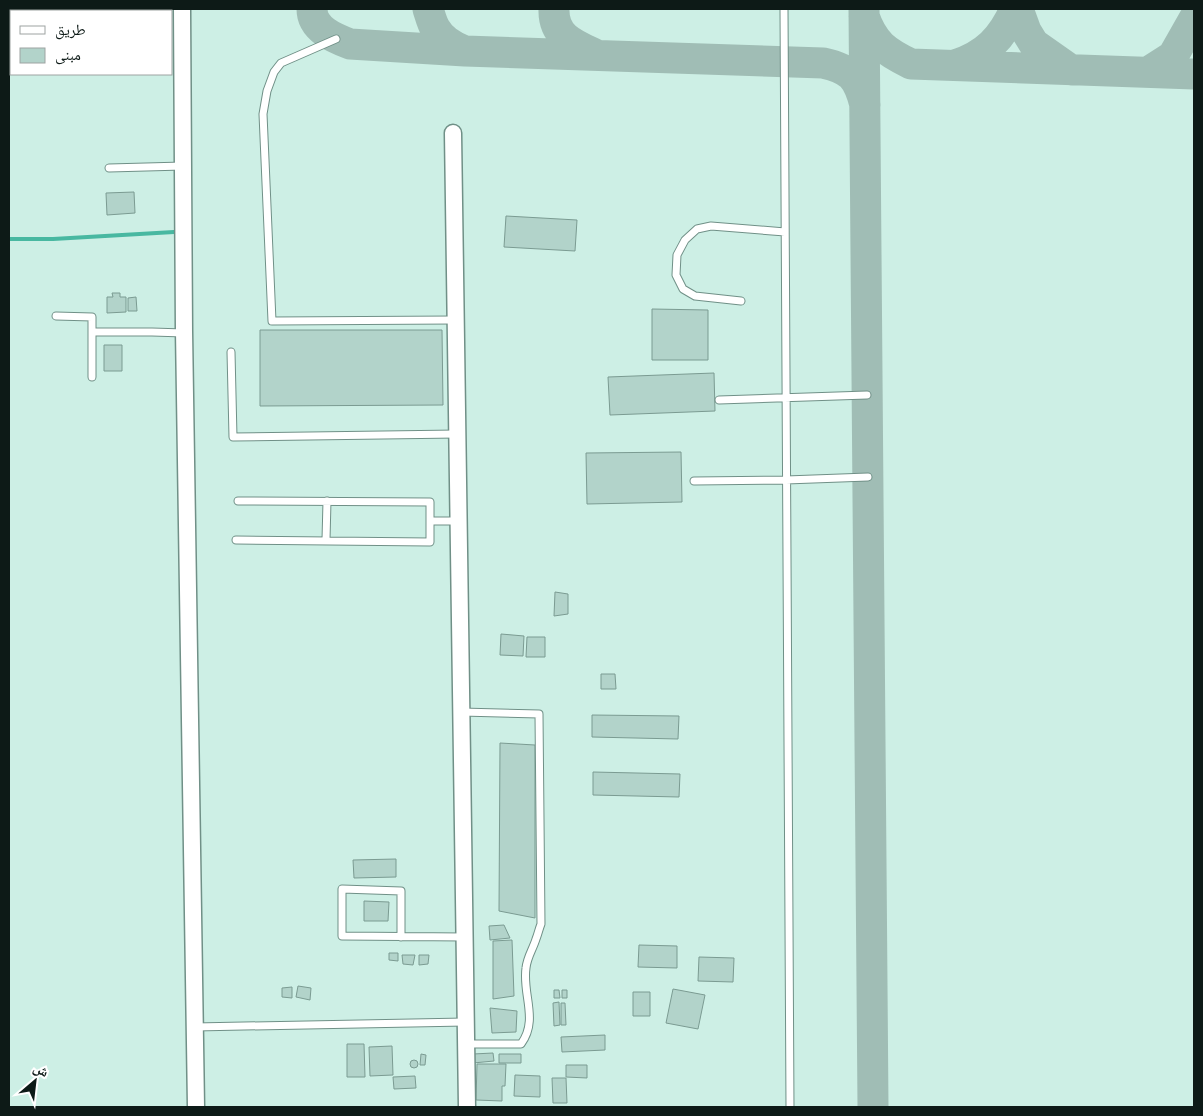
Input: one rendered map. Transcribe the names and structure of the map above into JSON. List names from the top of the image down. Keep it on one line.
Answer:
{"legend":["طريق","مبنى"],"north":"top right"}
